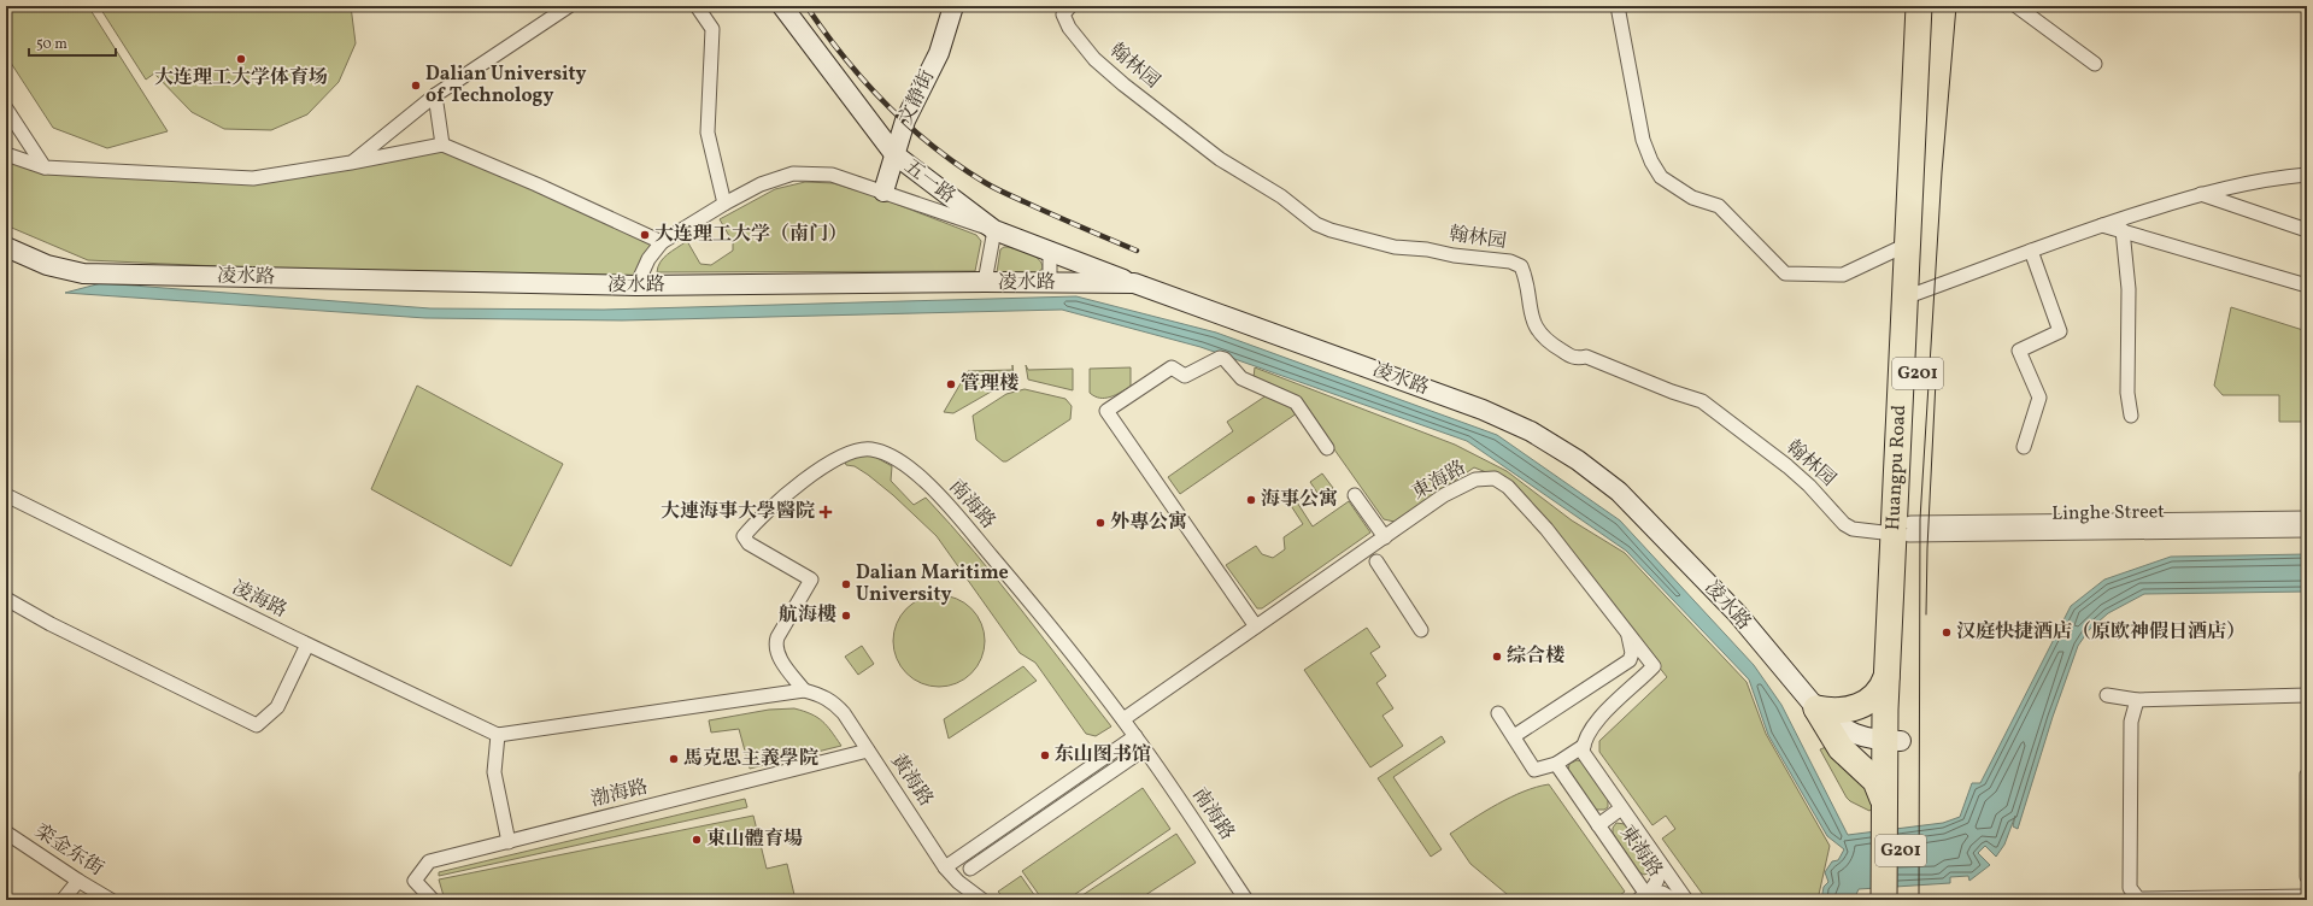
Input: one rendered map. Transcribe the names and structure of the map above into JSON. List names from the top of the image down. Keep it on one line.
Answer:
{"streets":{"highway":["G201","Huangpu Road"],"main road":["文静街","五一路","凌水路"],"street":["翰林园","東海路","南海路","Linghe Street","凌海路","黃海路","渤海路","栾金东街"]},"crossings":[["翰林园","Huangpu Road"],["翰林园","Linghe Street"],["文静街","五一路"],["五一路","凌水路"],["凌水路","Huangpu Road"],["Huangpu Road","Linghe Street"],["東海路","南海路"],["南海路","黃海路"],["黃海路","渤海路"]],"places":{"other":["大连理工大学体育场","Dalian University of Technology","大连理工大学（南门）","管理楼","海事公寓","外專公寓","Dalian Maritime University","航海樓","汉庭快捷酒店（原欧神假日酒店）","综合楼","东山图书馆","馬克思主義學院","東山體育場"],"health":["大連海事大學醫院"]},"scale_bar":"50 m"}
